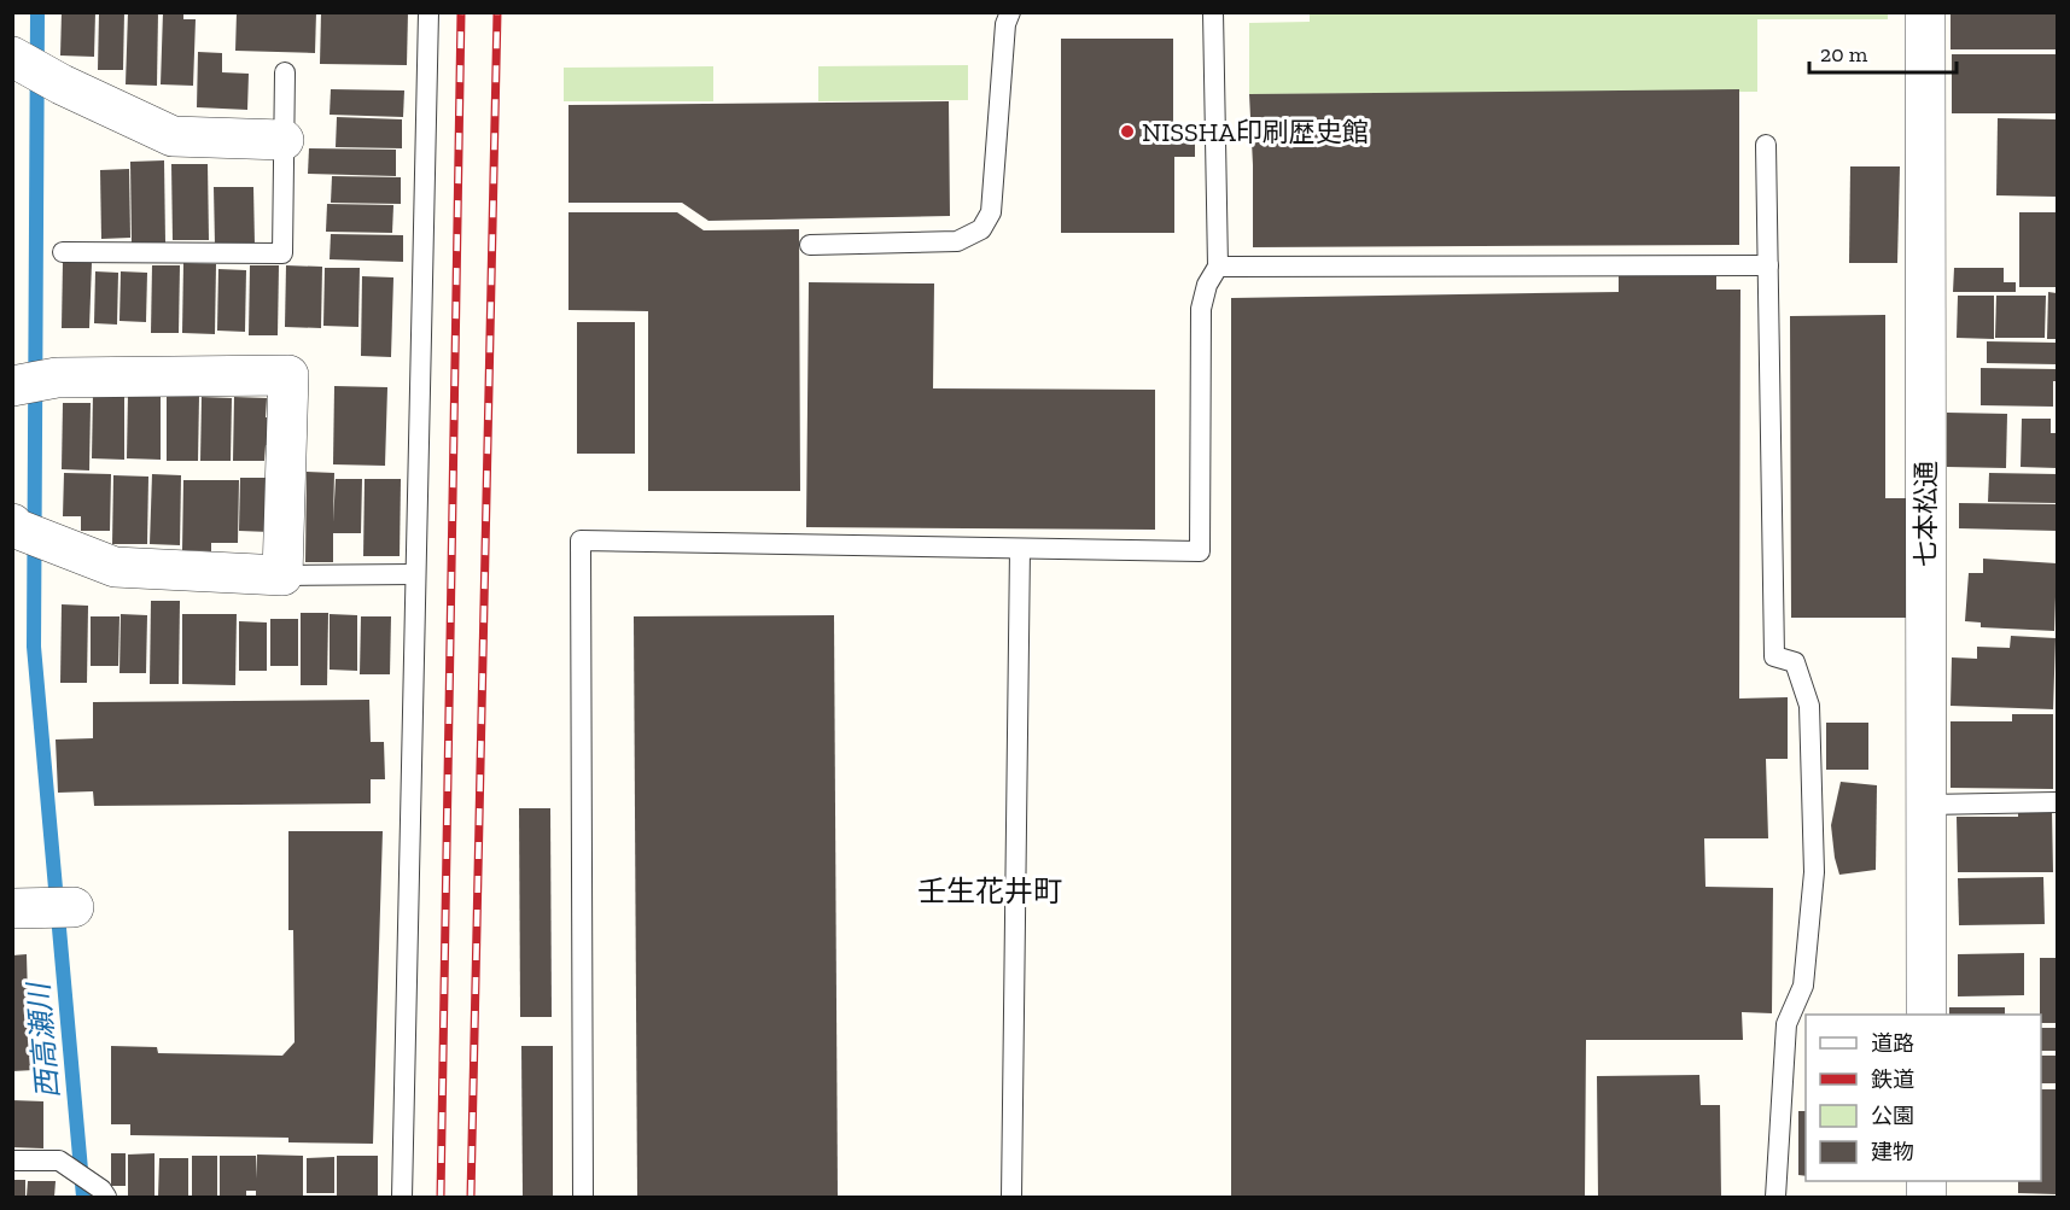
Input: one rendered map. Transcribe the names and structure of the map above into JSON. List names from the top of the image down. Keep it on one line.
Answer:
{"streets":{"street":["七本松通"]},"districts":["壬生花井町"],"water":["西高瀬川"],"places":["NISSHA印刷歴史館"],"legend":["道路","鉄道","公園","建物"],"scale_bar":"20 m"}
